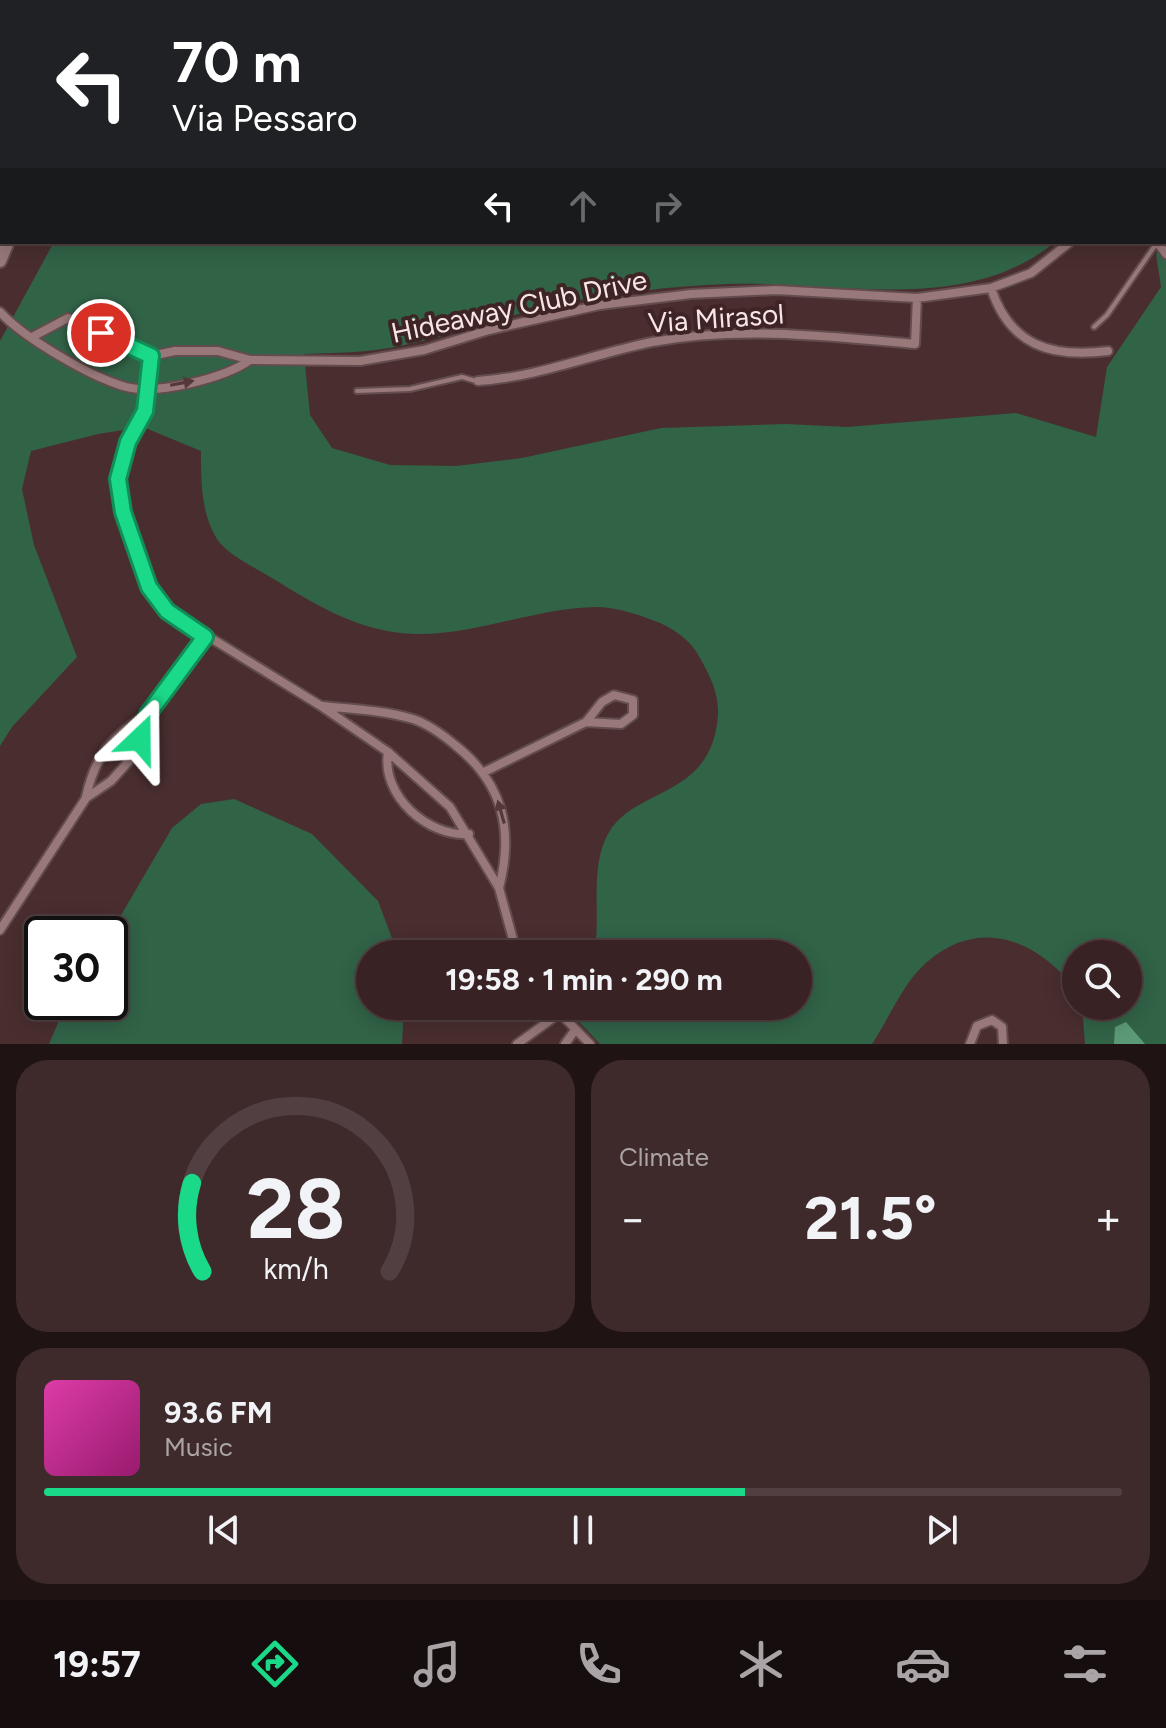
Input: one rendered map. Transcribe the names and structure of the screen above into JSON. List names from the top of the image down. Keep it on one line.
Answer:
{"streets":{"street":["Hideaway Club Drive","Via Mirasol"]},"crossings":[["Hideaway Club Drive","Via Mirasol"]],"page":{"turn":["70 m","Via Pessaro"],"limit":"30","trip":"19:58 · 1 min · 290 m","tile":"Climate","heat":["−","21.5°","+"],"song":["93.6 FM","Music"],"tabs":"19:57","gauge":["28","km/h"]}}
